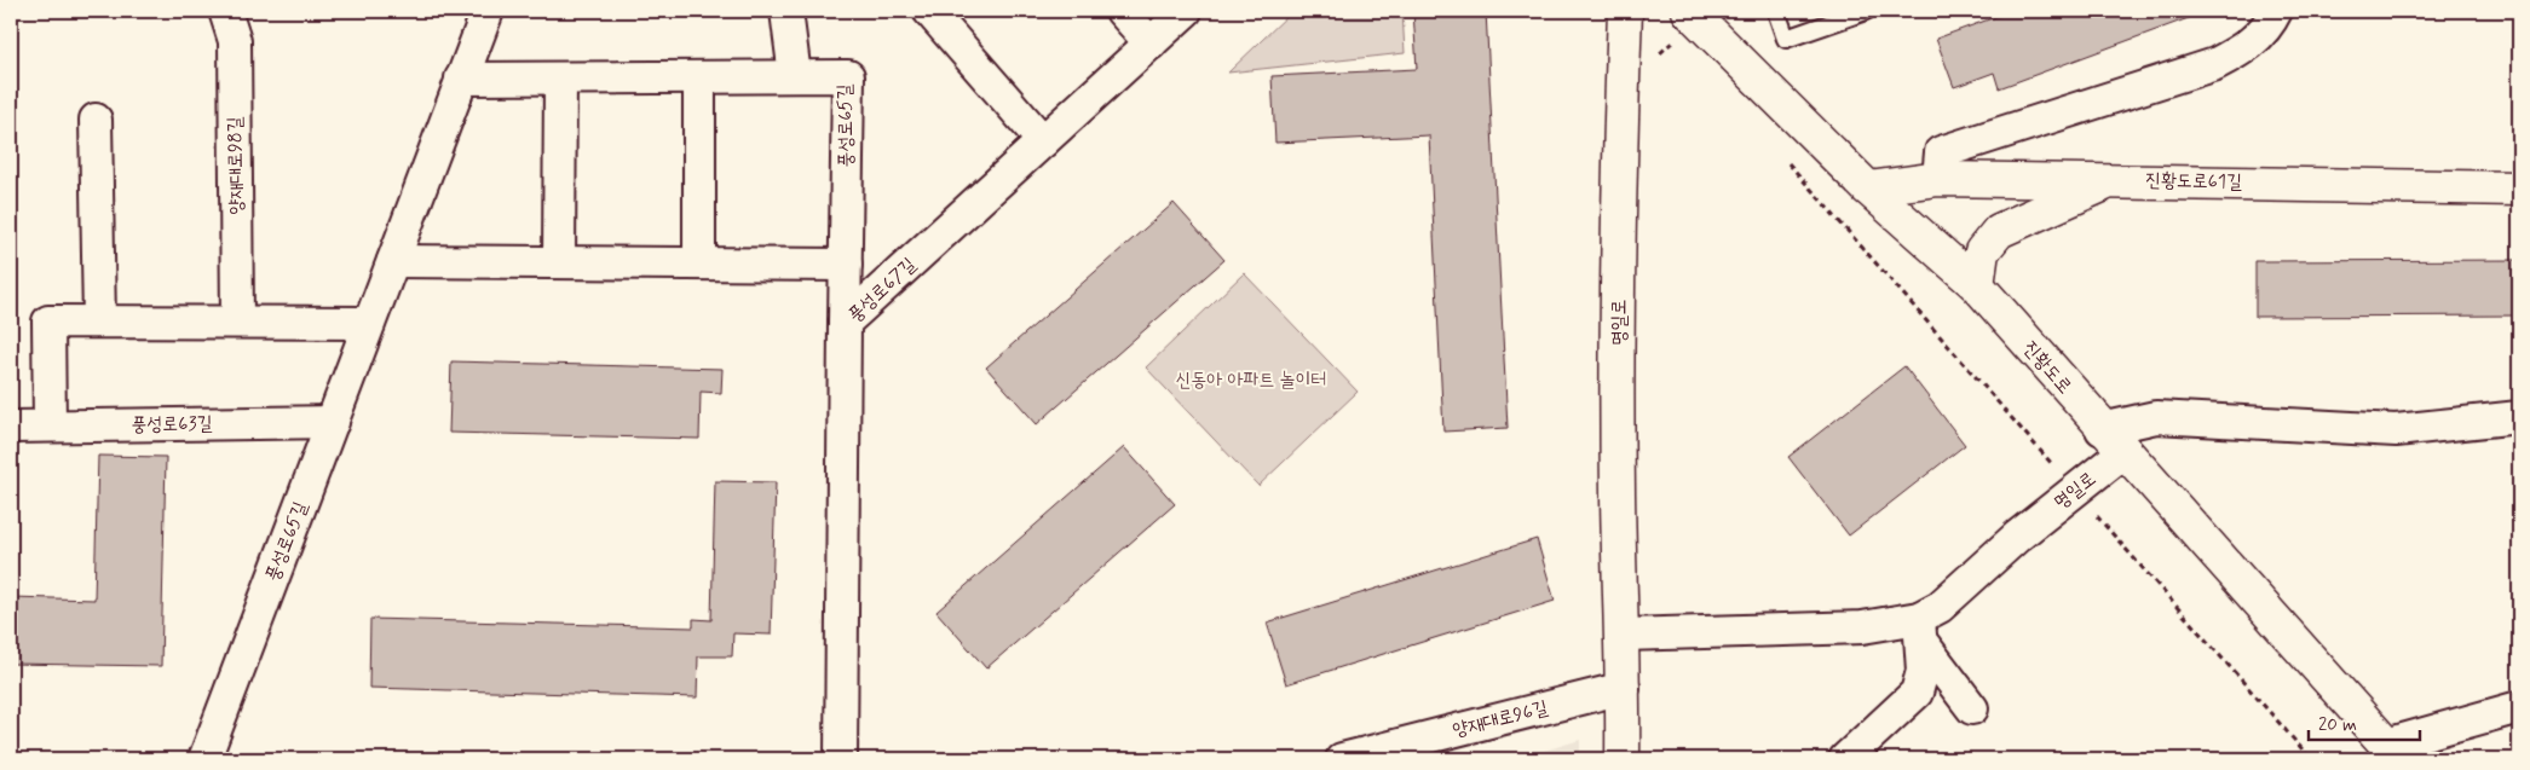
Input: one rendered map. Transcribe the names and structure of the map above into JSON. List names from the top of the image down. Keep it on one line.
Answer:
{"streets":{"street":["풍성로65길","양재대로98길","진황도로61길","풍성로67길","명일로","진황도로","풍성로63길","양재대로96길"]},"crossings":[["풍성로65길","풍성로67길"],["풍성로65길","풍성로63길"],["진황도로61길","진황도로"],["명일로","진황도로"],["명일로","양재대로96길"]],"parks":["신동아 아파트 놀이터"],"scale_bar":"20 m"}
